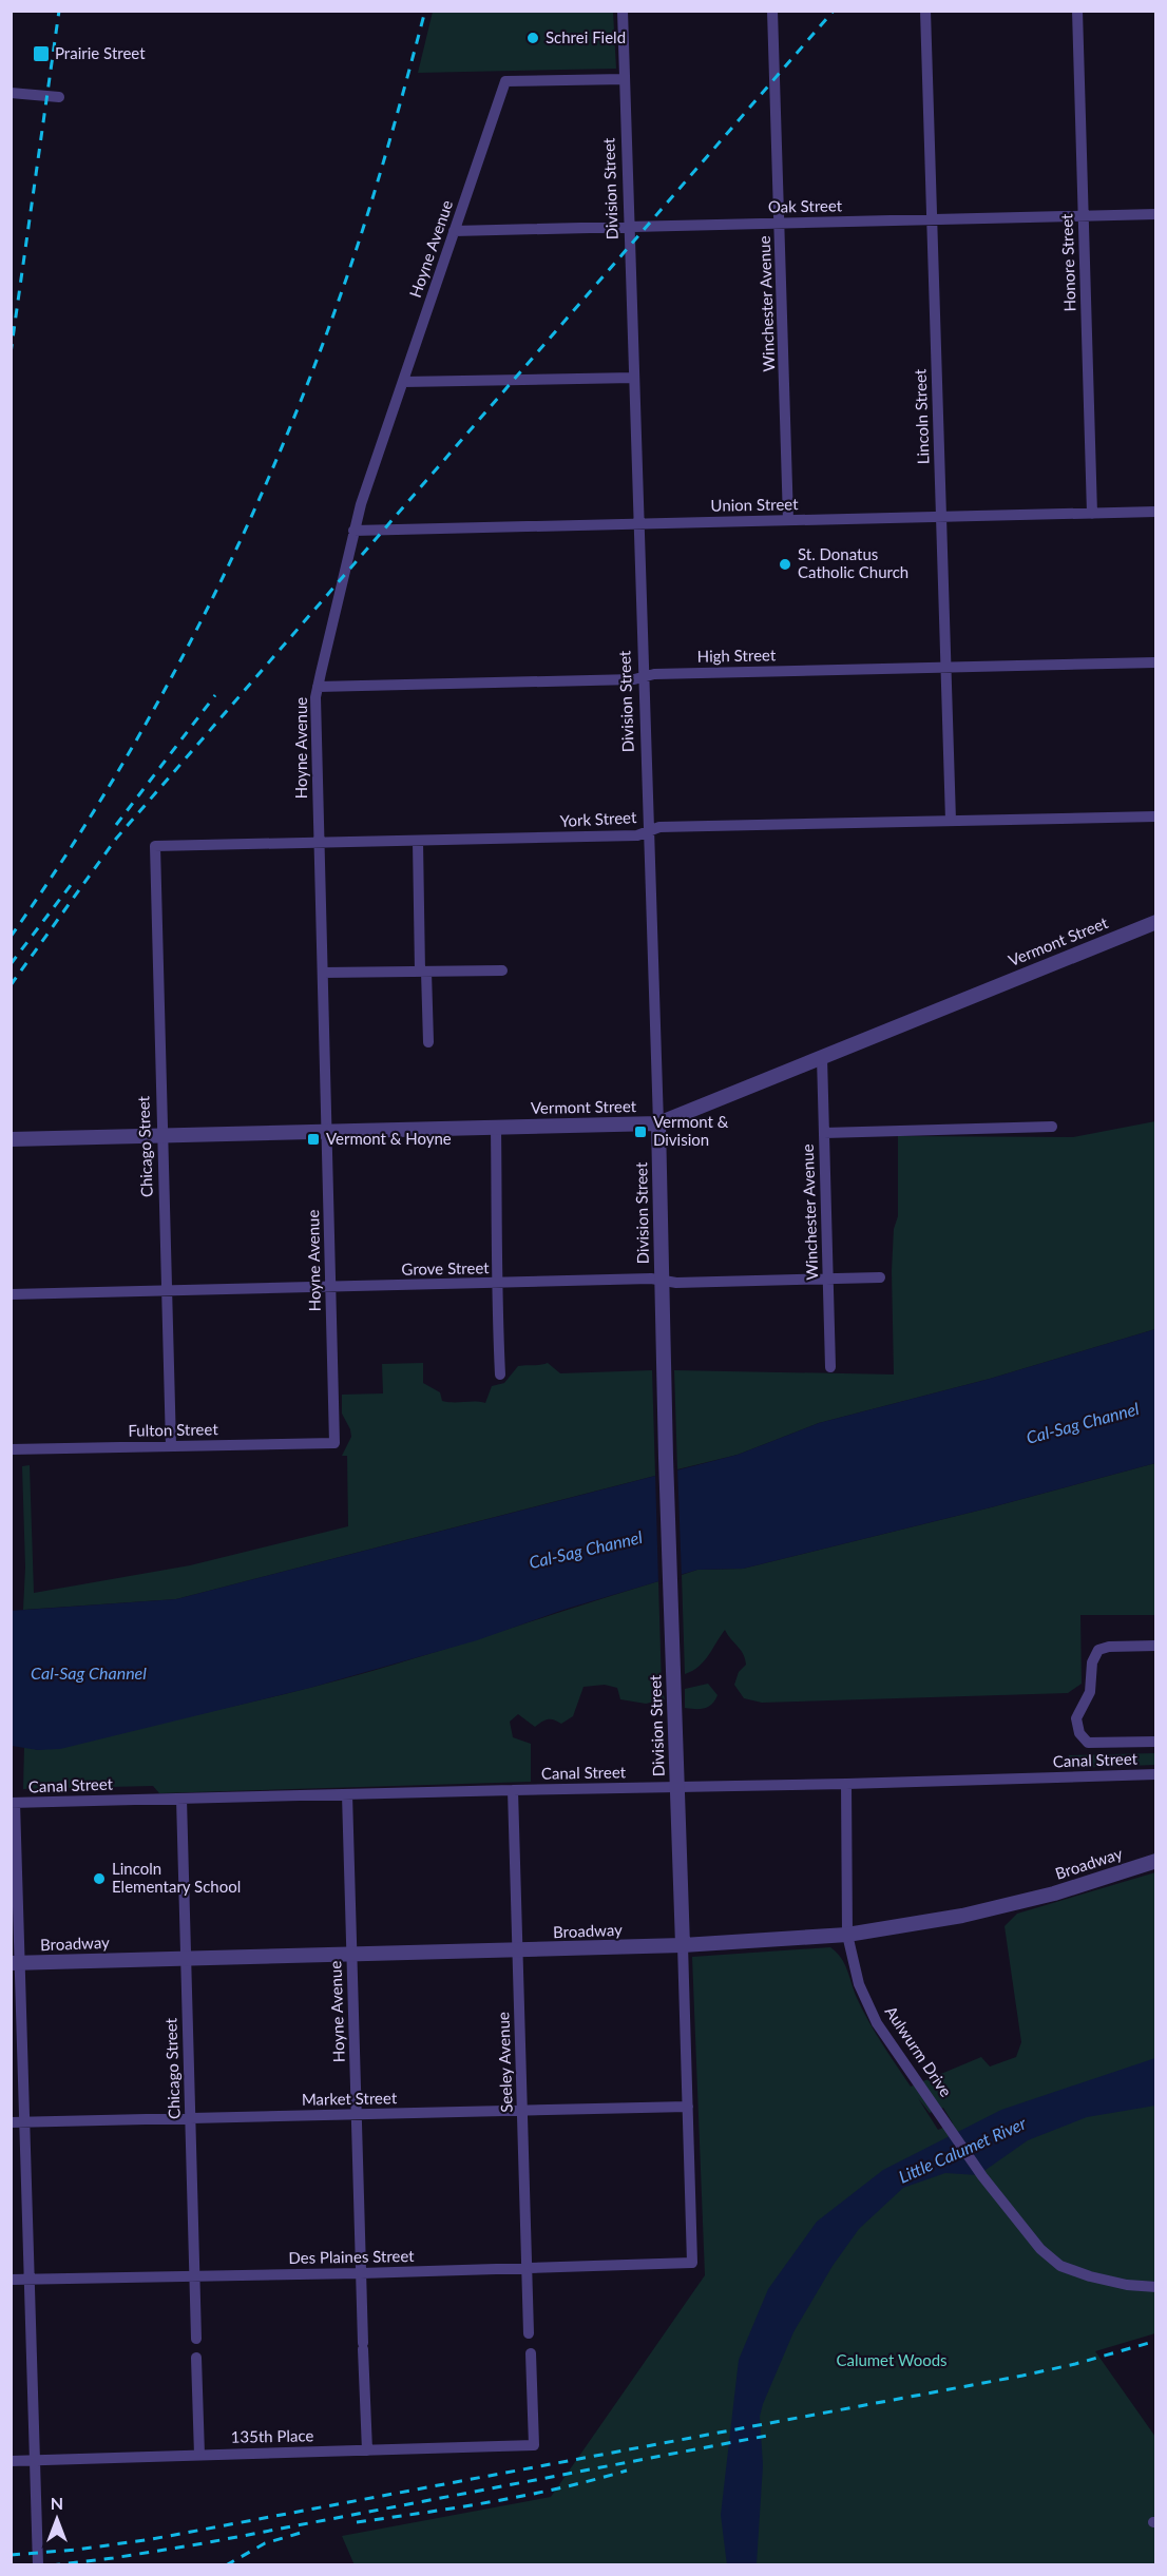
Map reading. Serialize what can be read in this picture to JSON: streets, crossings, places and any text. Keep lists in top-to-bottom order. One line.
{"streets":{"street":["Division Street","Oak Street","Hoyne Avenue","Honore Street","Winchester Avenue","Lincoln Street","Union Street","High Street","York Street","Vermont Street","Chicago Street","Grove Street","Fulton Street","Canal Street","Broadway","Aulwurm Drive","Seeley Avenue","Market Street","Des Plaines Street","135th Place"]},"crossings":[["Division Street","Oak Street"],["Division Street","Hoyne Avenue"],["Division Street","Union Street"],["Division Street","High Street"],["Division Street","York Street"],["Division Street","Vermont Street"],["Division Street","Grove Street"],["Division Street","Canal Street"],["Division Street","Broadway"],["Division Street","Market Street"],["Division Street","Des Plaines Street"],["Oak Street","Hoyne Avenue"],["Oak Street","Honore Street"],["Oak Street","Winchester Avenue"],["Oak Street","Lincoln Street"],["Hoyne Avenue","Union Street"],["Hoyne Avenue","High Street"],["Hoyne Avenue","York Street"],["Hoyne Avenue","Vermont Street"],["Hoyne Avenue","Grove Street"],["Hoyne Avenue","Fulton Street"],["Hoyne Avenue","Canal Street"],["Hoyne Avenue","Broadway"],["Hoyne Avenue","Market Street"],["Hoyne Avenue","Des Plaines Street"],["Hoyne Avenue","135th Place"],["Honore Street","Union Street"],["Winchester Avenue","Union Street"],["Winchester Avenue","Vermont Street"],["Winchester Avenue","Grove Street"],["Lincoln Street","Union Street"],["Lincoln Street","High Street"],["Lincoln Street","York Street"],["York Street","Chicago Street"],["Vermont Street","Chicago Street"],["Chicago Street","Grove Street"],["Chicago Street","Fulton Street"],["Chicago Street","Canal Street"],["Chicago Street","Broadway"],["Chicago Street","Market Street"],["Chicago Street","Des Plaines Street"],["Canal Street","Aulwurm Drive"],["Canal Street","Seeley Avenue"],["Broadway","Aulwurm Drive"],["Broadway","Seeley Avenue"],["Seeley Avenue","Market Street"],["Seeley Avenue","Des Plaines Street"]],"water":["Cal-Sag Channel","Little Calumet River"],"parks":["Calumet Woods"],"places":{"other":["Schrei Field","St. Donatus Catholic Church","Lincoln Elementary School"],"transit":["Prairie Street","Vermont & Division","Vermont & Hoyne"]},"north":"top"}
